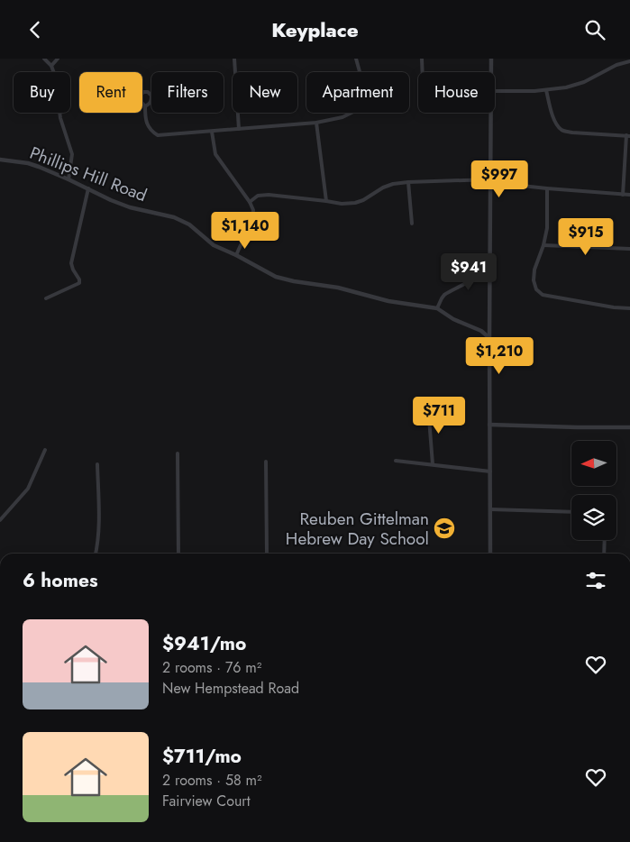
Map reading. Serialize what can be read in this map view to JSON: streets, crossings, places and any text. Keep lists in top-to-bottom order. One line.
{"streets":{"street":["Phillips Hill Road"]},"places":{"school or university":["Reuben Gittelman Hebrew Day School"]},"north":"left","page":{"header":"Keyplace","chip":["Buy","Rent","Filters","New","Apartment","House"],"price":["$997","$1,140","$915","$941","$1,210","$711"],"heading":"6 homes","list":[{"name":"$941/mo","note":"2 rooms · 76 m² · New Hempstead Road"},{"name":"$711/mo","note":"2 rooms · 58 m² · Fairview Court"}]}}
